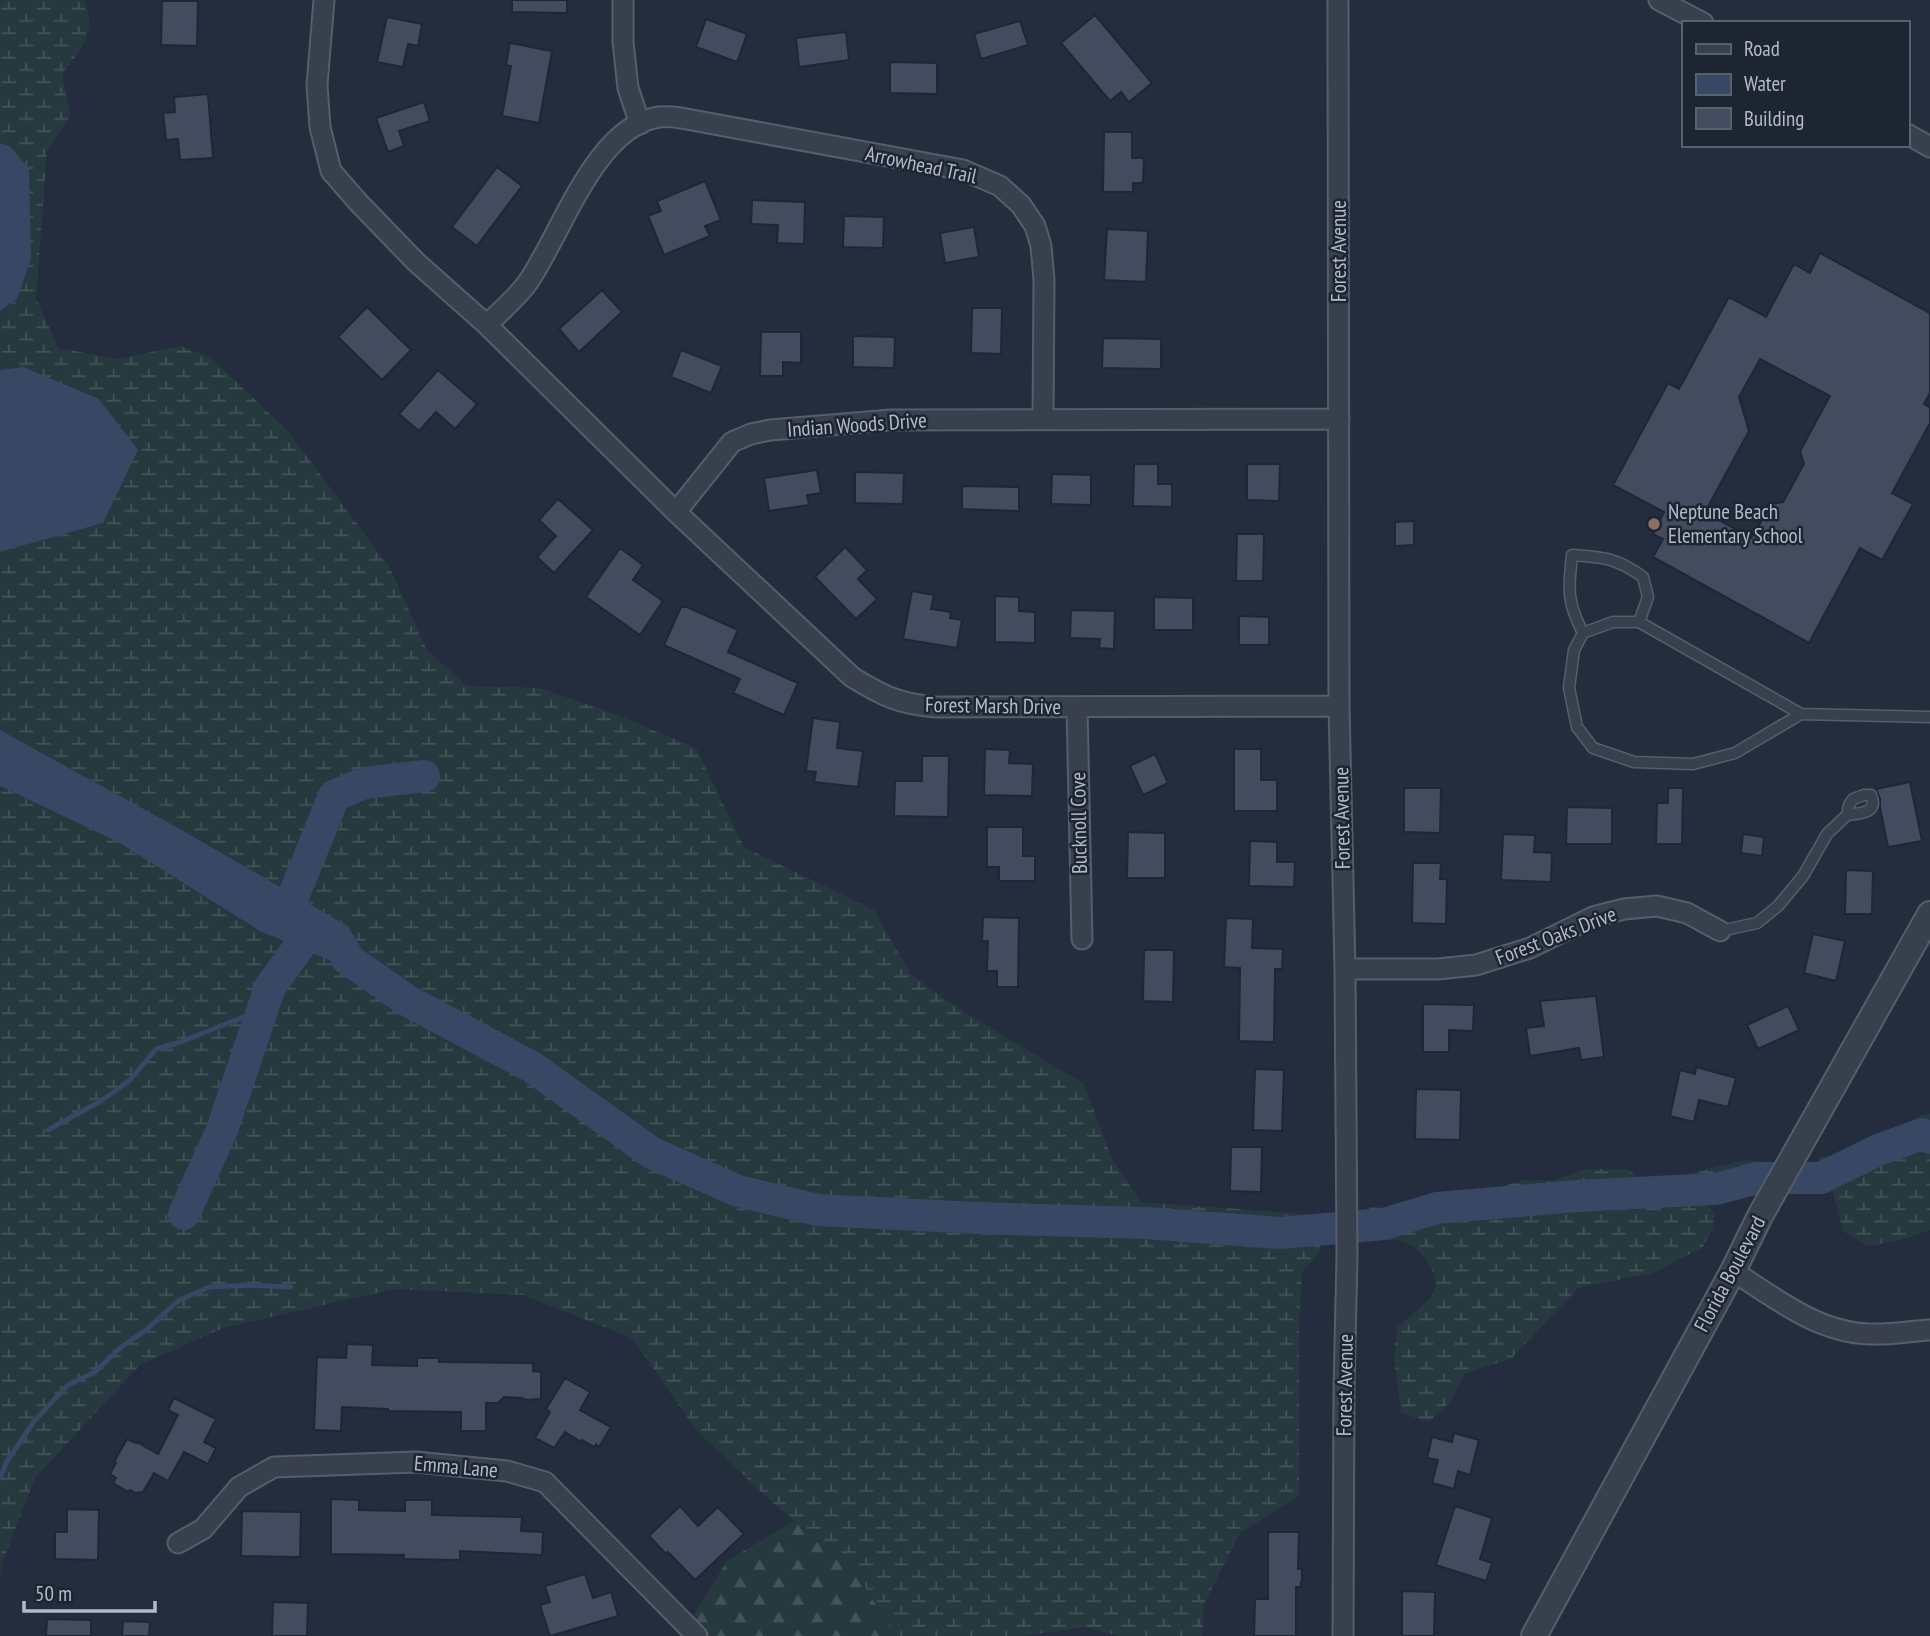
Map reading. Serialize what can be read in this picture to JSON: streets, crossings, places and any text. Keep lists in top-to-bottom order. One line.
{"streets":{"street":["Arrowhead Trail","Forest Avenue","Indian Woods Drive","Forest Marsh Drive","Bucknoll Cove","Forest Oaks Drive","Florida Boulevard","Emma Lane"]},"crossings":[["Arrowhead Trail","Indian Woods Drive"],["Forest Avenue","Indian Woods Drive"],["Forest Avenue","Forest Marsh Drive"],["Forest Avenue","Forest Oaks Drive"],["Indian Woods Drive","Forest Marsh Drive"],["Forest Marsh Drive","Bucknoll Cove"]],"places":["Neptune Beach Elementary School"],"legend":["Road","Water","Building"],"scale_bar":"50 m"}
